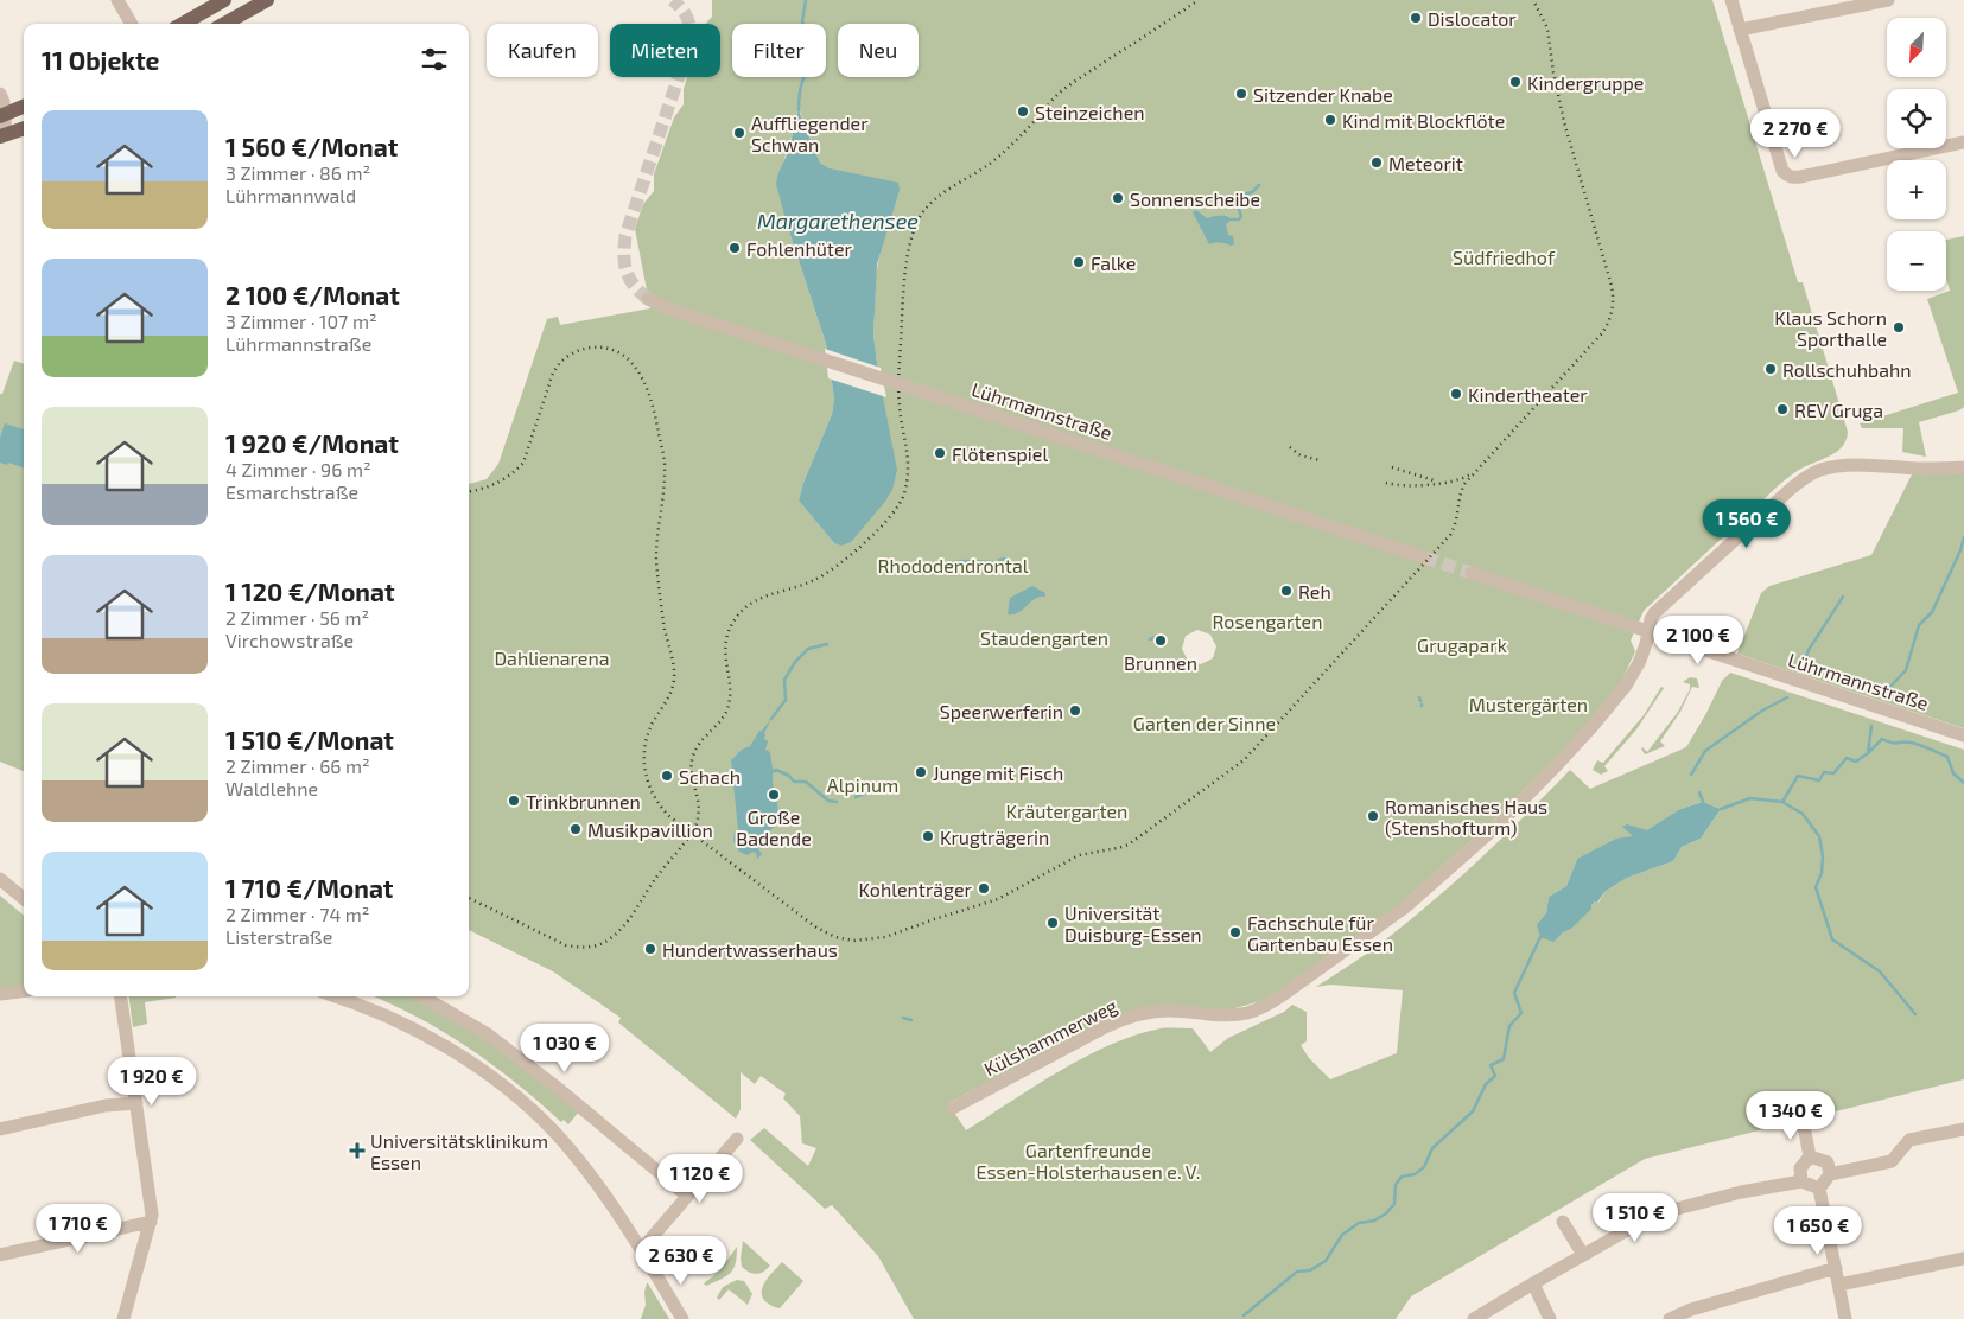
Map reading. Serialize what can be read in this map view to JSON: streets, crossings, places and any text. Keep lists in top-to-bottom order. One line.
{"streets":{"street":["Lührmannstraße","Külshammerweg"]},"crossings":[["Lührmannstraße","Külshammerweg"]],"water":["Margarethensee"],"parks":["Südfriedhof","Rhododendrontal","Rosengarten","Staudengarten","Grugapark","Dahlienarena","Mustergärten","Garten der Sinne","Alpinum","Kräutergarten","Gartenfreunde Essen-Holsterhausen e. V."],"places":{"other":["Dislocator","Kindergruppe","Sitzender Knabe","Steinzeichen","Kind mit Blockflöte","Auffliegender Schwan","Meteorit","Sonnenscheibe","Fohlenhüter","Falke","Klaus Schorn Sporthalle","Rollschuhbahn","Kindertheater","REV Gruga","Flötenspiel","Reh","Brunnen","Speerwerferin","Junge mit Fisch","Schach","Große Badende","Trinkbrunnen","Romanisches Haus (Stenshofturm)","Musikpavillion","Krugträgerin","Kohlenträger","Universität Duisburg-Essen","Fachschule für Gartenbau Essen","Hundertwasserhaus"],"health":["Universitätsklinikum Essen"]},"north":"bottom left","page":{"map_buttons":["+","−"],"chip":["Kaufen","Mieten","Filter","Neu"],"heading":"11 Objekte","list":[{"name":"1 560 €/Monat","note":"3 Zimmer · 86 m² · Lührmannwald"},{"name":"2 100 €/Monat","note":"3 Zimmer · 107 m² · Lührmannstraße"},{"name":"1 920 €/Monat","note":"4 Zimmer · 96 m² · Esmarchstraße"},{"name":"1 120 €/Monat","note":"2 Zimmer · 56 m² · Virchowstraße"},{"name":"1 510 €/Monat","note":"2 Zimmer · 66 m² · Waldlehne"},{"name":"1 710 €/Monat","note":"2 Zimmer · 74 m² · Listerstraße"}],"price":["2 270 €","1 560 €","2 100 €","1 030 €","1 920 €","1 340 €","1 120 €","1 510 €","1 710 €","1 650 €","2 630 €"]}}
